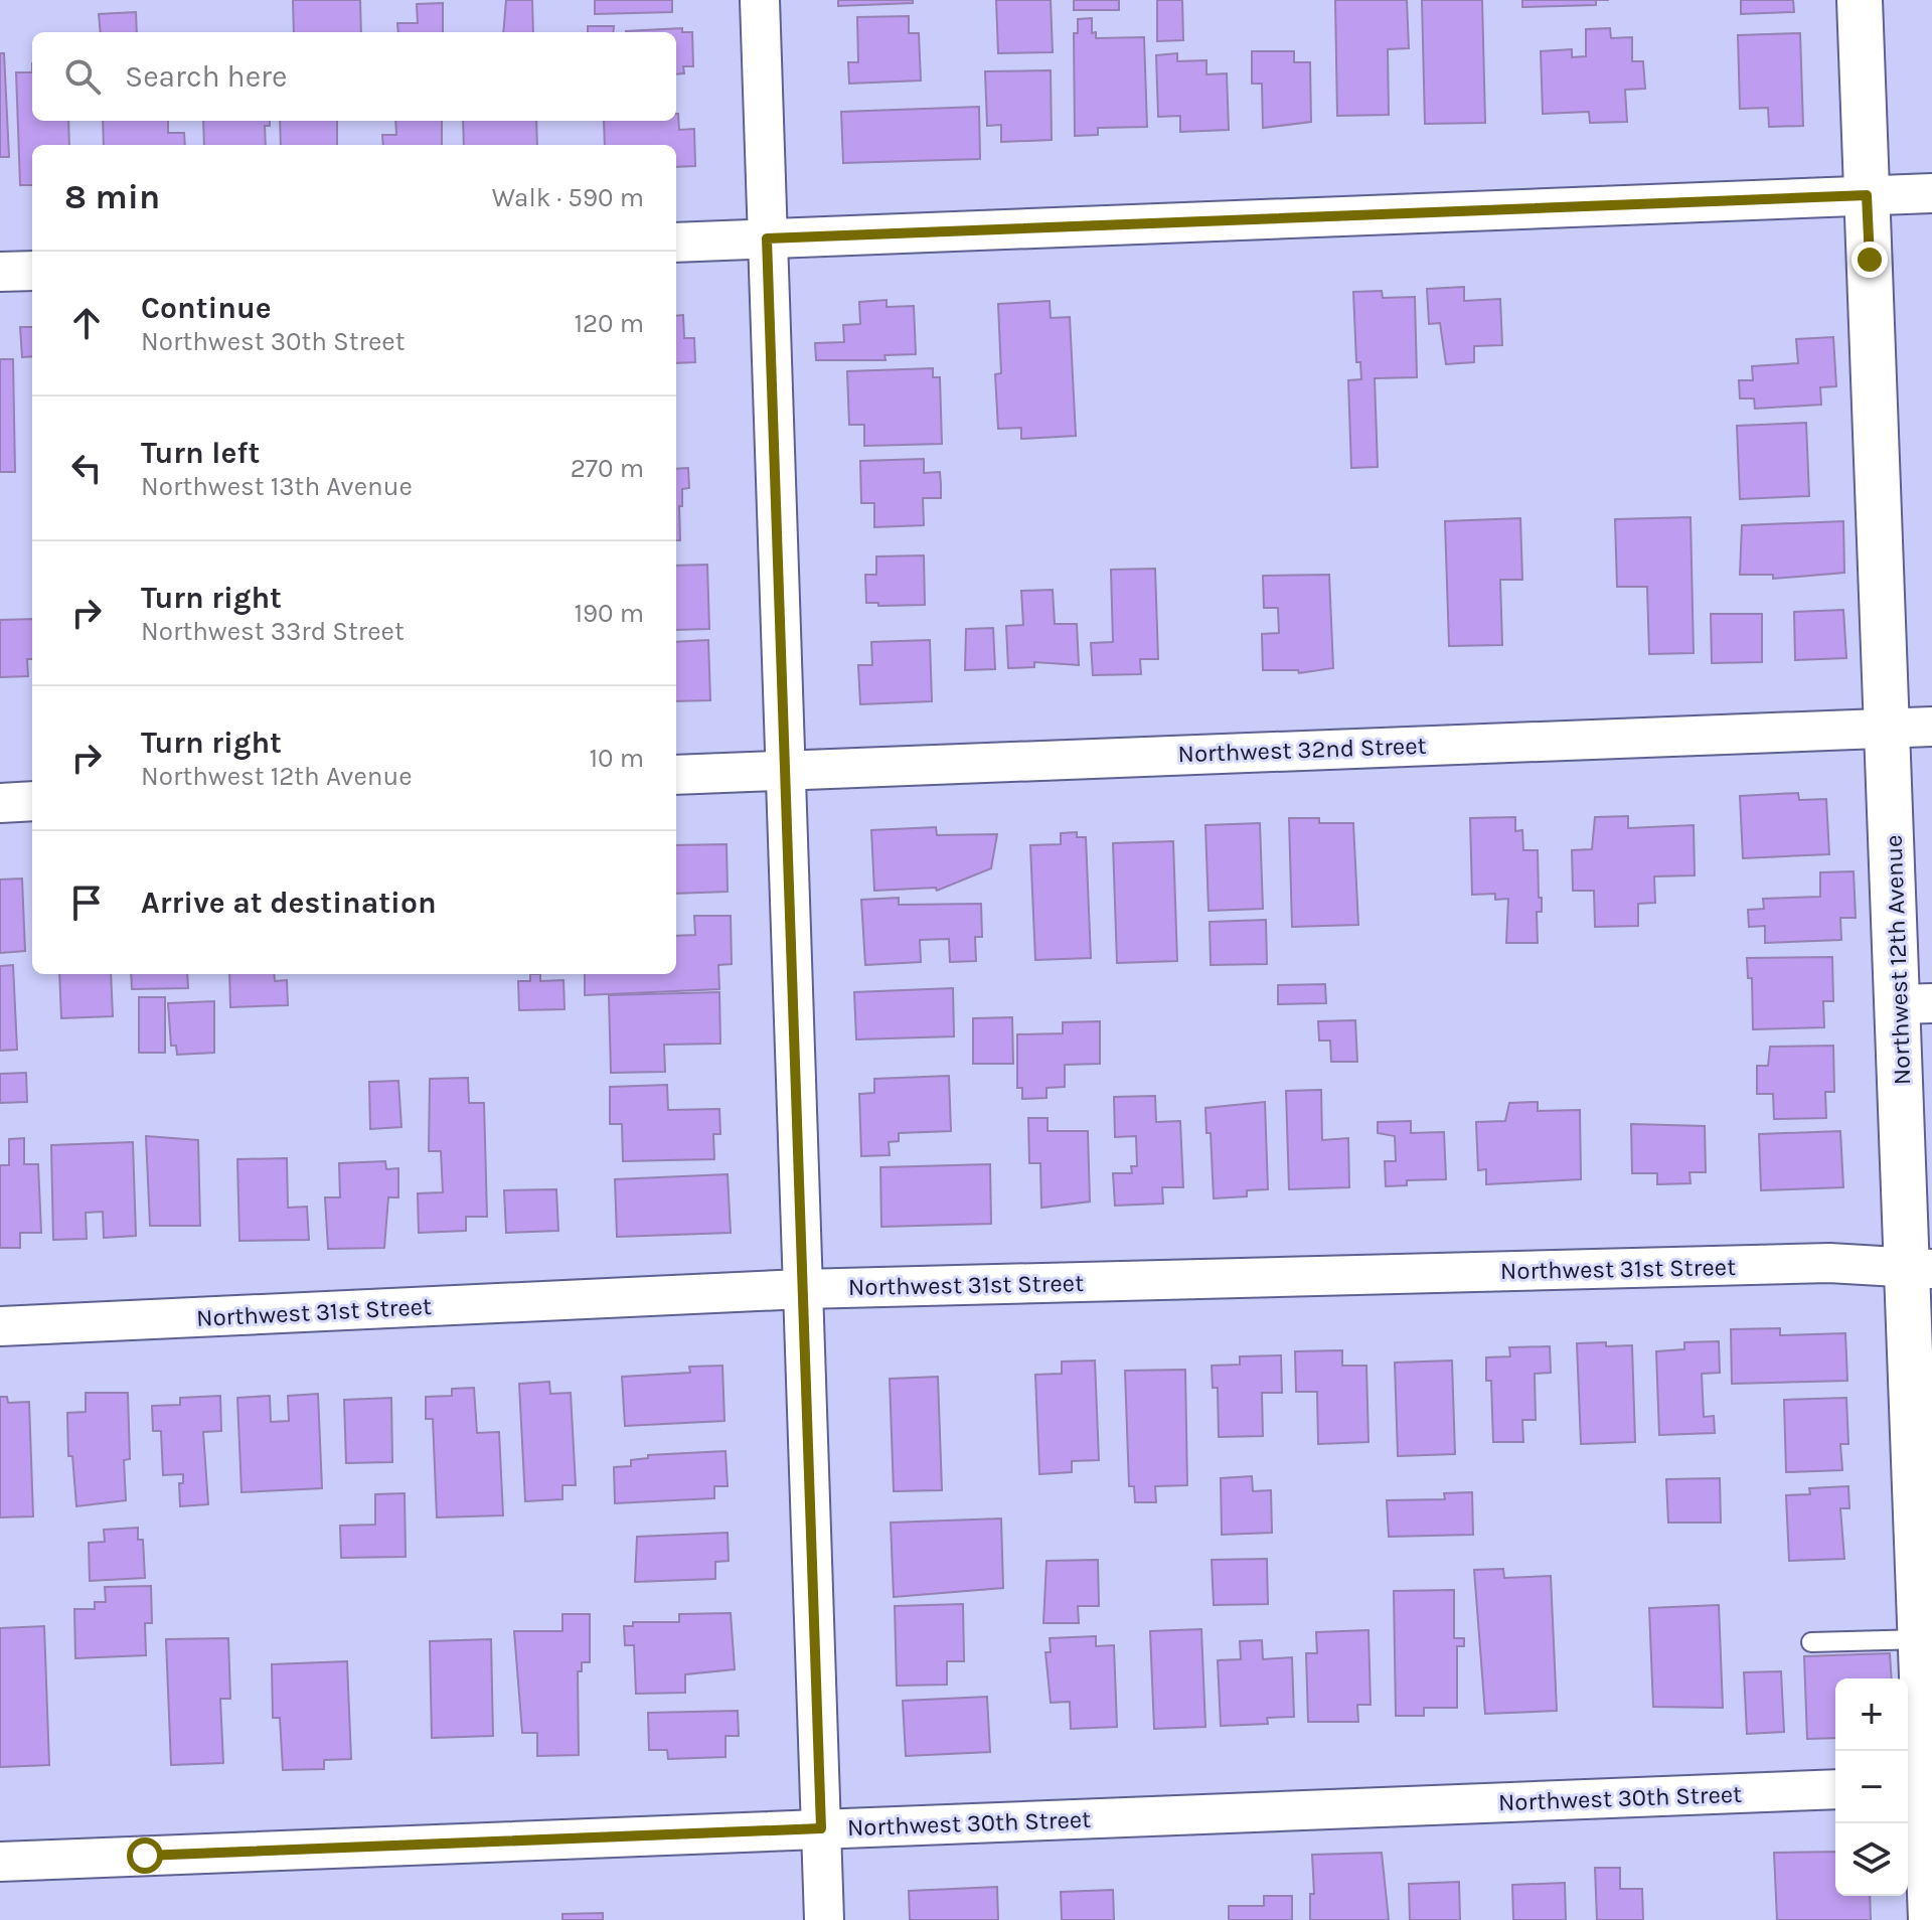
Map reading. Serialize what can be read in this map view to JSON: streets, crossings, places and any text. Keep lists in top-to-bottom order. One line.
{"streets":{"main road":["Northwest 12th Avenue"],"street":["Northwest 32nd Street","Northwest 31st Street","Northwest 30th Street"]},"crossings":[["Northwest 32nd Street","Northwest 12th Avenue"],["Northwest 12th Avenue","Northwest 31st Street"]],"page":{"search":"Search here","heading":["8 min","Walk · 590 m"],"list":[["Continue","Northwest 30th Street","120 m"],["Turn left","Northwest 13th Avenue","270 m"],["Turn right","Northwest 33rd Street","190 m"],["Turn right","Northwest 12th Avenue","10 m"],"Arrive at destination"],"map_buttons":["+","−"]}}
